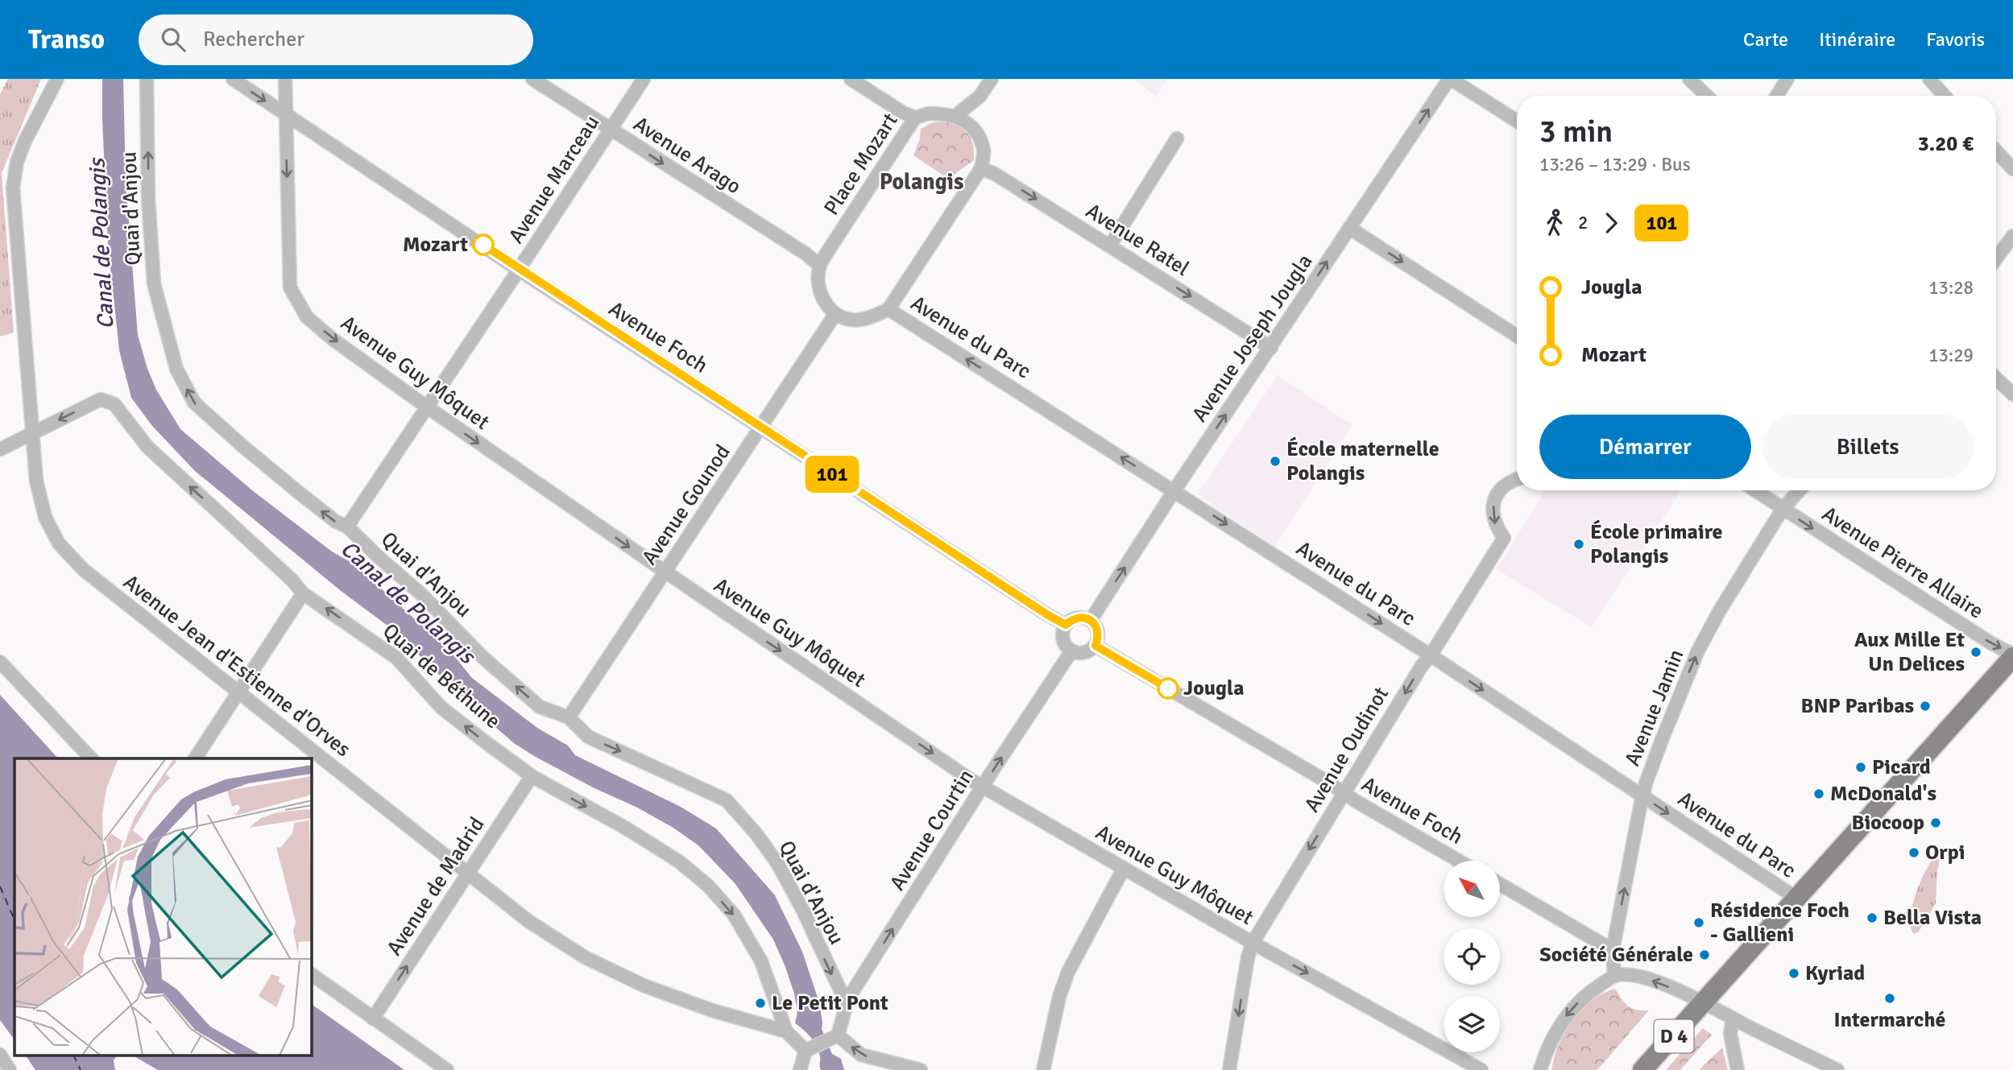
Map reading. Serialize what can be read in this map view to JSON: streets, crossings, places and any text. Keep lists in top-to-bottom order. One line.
{"streets":{"main road":["D 4"],"street":["Avenue Arago","Place Mozart","Avenue Marceau","Quai d'Anjou","Avenue Ratel","Avenue Foch","Avenue du Parc","Avenue Joseph Jougla","Avenue Guy Môquet","Avenue Gounod","Avenue Pierre Allaire","Avenue Jean d'Estienne d'Orves","Quai de Béthune","Avenue Jamin","Avenue Oudinot","Avenue Courtin","Avenue de Madrid"]},"crossings":[["Avenue Arago","Place Mozart"],["Avenue Arago","Avenue Marceau"],["Avenue Marceau","Quai d'Anjou"],["Avenue Marceau","Avenue Foch"],["Avenue Marceau","Avenue Guy Môquet"],["Quai d'Anjou","Avenue Gounod"],["Quai d'Anjou","Avenue Courtin"],["Avenue Ratel","Avenue Joseph Jougla"],["Avenue Foch","Avenue Joseph Jougla"],["Avenue Foch","Avenue Guy Môquet"],["Avenue Foch","Avenue Gounod"],["Avenue Foch","Avenue Oudinot"],["Avenue Foch","Avenue Courtin"],["Avenue du Parc","Avenue Joseph Jougla"],["Avenue du Parc","Avenue Jamin"],["Avenue du Parc","Avenue Oudinot"],["Avenue du Parc","D 4"],["Avenue Joseph Jougla","Avenue Courtin"],["Avenue Guy Môquet","Avenue Gounod"],["Avenue Guy Môquet","Avenue Oudinot"],["Avenue Guy Môquet","Avenue Courtin"],["Avenue Pierre Allaire","Avenue Jamin"],["Avenue Pierre Allaire","D 4"],["Avenue Jean d'Estienne d'Orves","Quai de Béthune"],["Avenue Jean d'Estienne d'Orves","Avenue de Madrid"],["Quai de Béthune","Avenue de Madrid"]],"one_way":["Avenue Arago","Avenue Ratel","Avenue Joseph Jougla","Avenue Guy Môquet","Avenue Pierre Allaire","Avenue Jamin","Avenue Oudinot","Avenue Courtin","Avenue de Madrid"],"districts":["Polangis"],"water":["Canal de Polangis"],"places":["Mozart","École maternelle Polangis","École primaire Polangis","Aux Mille Et Un Delices","Jougla","BNP Paribas","Picard","McDonald's","Biocoop","Orpi","Bella Vista","Résidence Foch - Gallieni","Société Générale","Kyriad","Intermarché","Le Petit Pont"],"lines":["bus line 101"],"north":"top left","page":{"header":"Transo","search":"Rechercher","nav":["Carte","Itinéraire","Favoris"],"on_map":"101","heading":["3 min","13:26 – 13:29 · Bus","3.20 €"],"legs":["2","101"],"list":[{"name":"Jougla","value":"13:28"},{"name":"Mozart","value":"13:29"}],"buttons":["Démarrer","Billets"]}}
